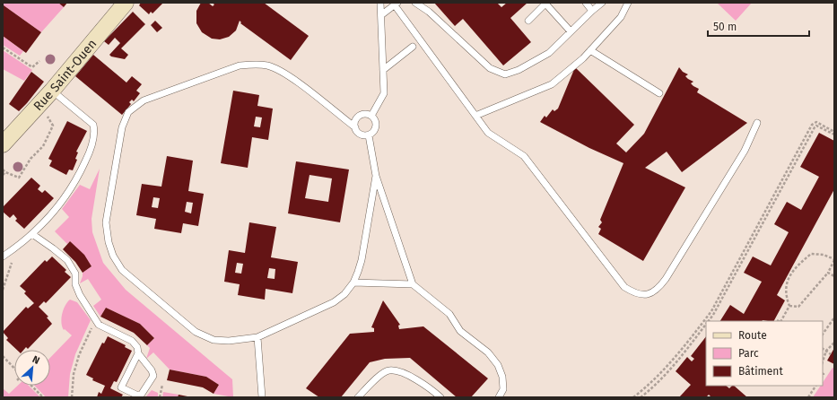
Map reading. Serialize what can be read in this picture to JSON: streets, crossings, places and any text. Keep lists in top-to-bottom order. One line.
{"streets":{"street":["Rue Saint-Ouen"]},"legend":["Route","Parc","Bâtiment"],"scale_bar":"50 m","north":"top right"}
